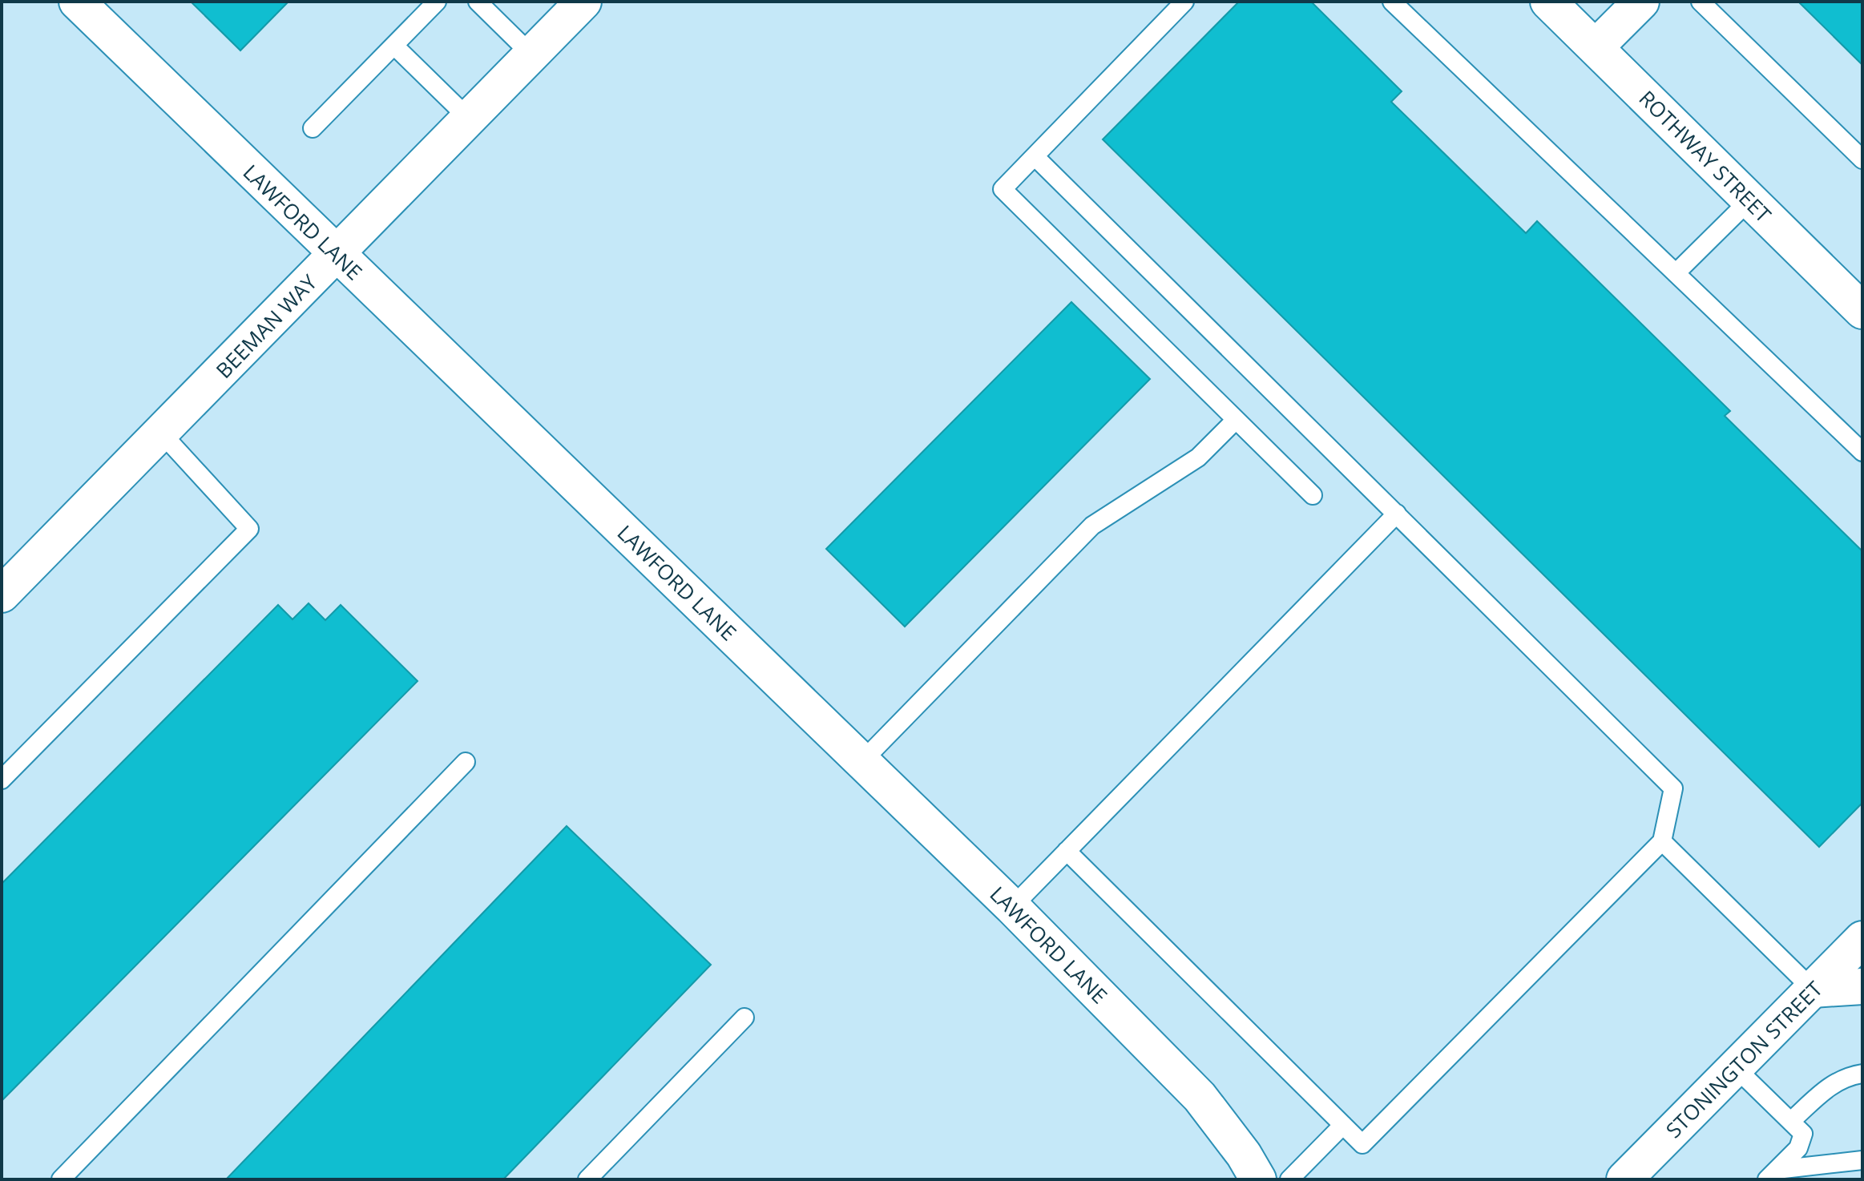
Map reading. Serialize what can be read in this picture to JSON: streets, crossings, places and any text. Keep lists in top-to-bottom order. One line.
{"streets":{"street":["ROTHWAY STREET","LAWFORD LANE","BEEMAN WAY","STONINGTON STREET"]},"crossings":[["LAWFORD LANE","BEEMAN WAY"]]}
